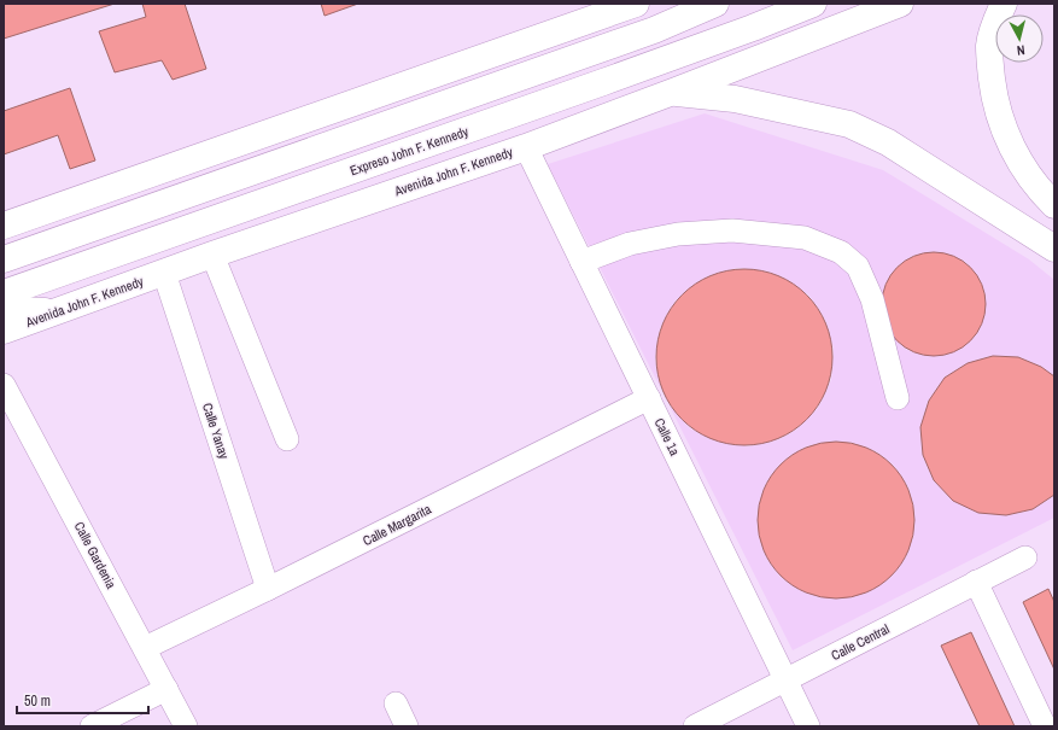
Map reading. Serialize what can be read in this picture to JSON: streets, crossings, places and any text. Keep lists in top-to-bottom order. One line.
{"streets":{"main road":["Expreso John F. Kennedy","Avenida John F. Kennedy"],"street":["Calle Yanay","Calle 1a","Calle Margarita","Calle Gardenia","Calle Central"]},"crossings":[["Avenida John F. Kennedy","Calle Yanay"],["Avenida John F. Kennedy","Calle 1a"],["Calle Yanay","Calle Margarita"],["Calle 1a","Calle Margarita"],["Calle 1a","Calle Central"],["Calle Margarita","Calle Gardenia"]],"scale_bar":"50 m","north":"bottom"}
